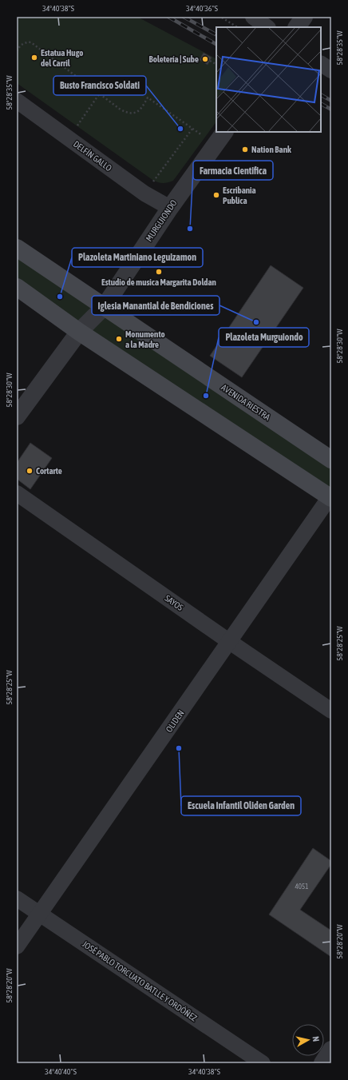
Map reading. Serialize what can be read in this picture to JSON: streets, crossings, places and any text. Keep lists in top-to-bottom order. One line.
{"streets":{"main road":["AVENIDA RIESTRA"],"street":["DELFÍN GALLO","MURGUIONDO","SAYOS","OLIDEN","JOSÉ PABLO TORCUATO BATLLE Y ORDÓÑEZ"]},"crossings":[["DELFÍN GALLO","MURGUIONDO"],["MURGUIONDO","AVENIDA RIESTRA"],["SAYOS","OLIDEN"],["OLIDEN","JOSÉ PABLO TORCUATO BATLLE Y ORDÓÑEZ"]],"places":["Estatua Hugo del Carril","Boletería | Sube","Busto Francisco Soldati","Nation Bank","Escribania Publica","Farmacia Cientifica","Estudio de musica Margarita Doldan","Plazoleta Martiniano Leguizamon","Iglesia Manantial de Bendiciones","Monumento a la Madre","Plazoleta Murguiondo","Cortarte","Escuela Infantil Oliden Garden"],"house_numbers":["4051"],"north":"right","coordinates":["34°40'38\"S","34°40'36\"S","58°28'35\"W","58°28'30\"W","58°28'25\"W","58°28'20\"W","34°40'40\"S"]}
